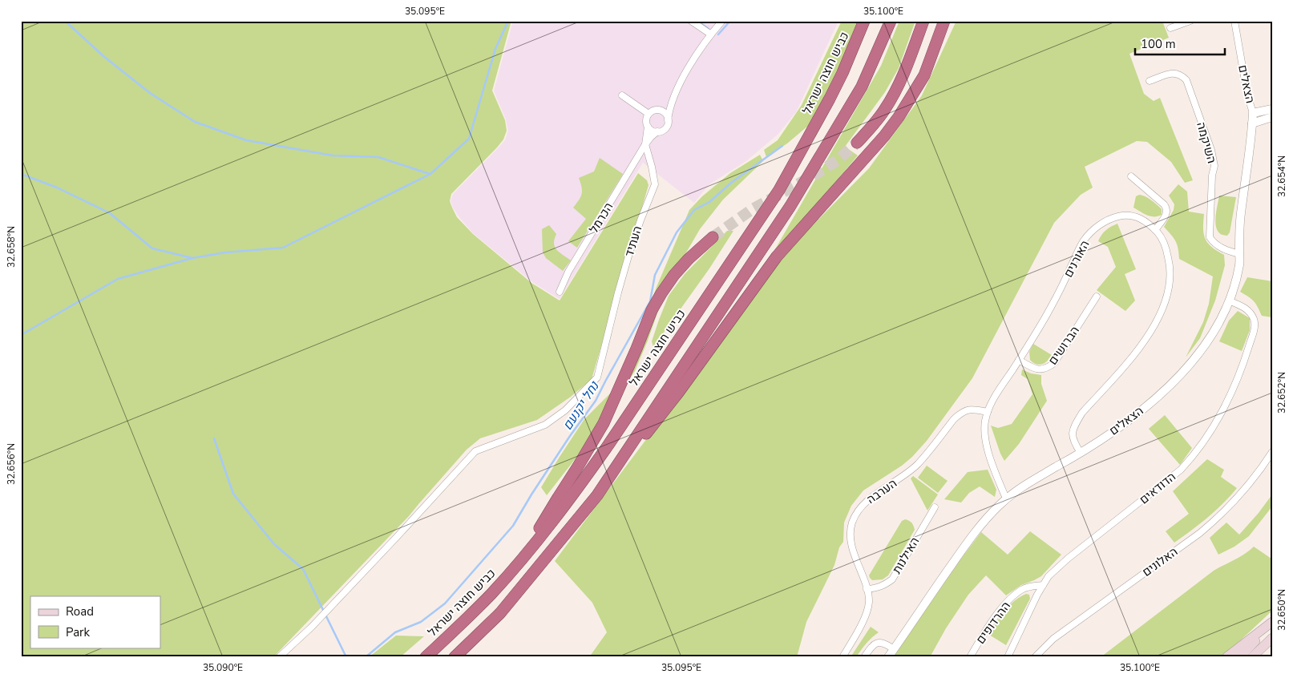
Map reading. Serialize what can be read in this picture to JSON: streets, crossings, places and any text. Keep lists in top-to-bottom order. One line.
{"streets":{"highway":["כביש חוצה ישראל"],"street":["הצאלים","השיקמה","הכרמל","העתיד","האורנים","הברושים","הדודאים","הערבה","האילנות","האלונים","ההרדופים"]},"crossings":[["הצאלים","השיקמה"],["הצאלים","האורנים"],["הצאלים","הדודאים"],["הכרמל","העתיד"],["האורנים","הברושים"],["האורנים","הערבה"],["הדודאים","ההרדופים"],["הערבה","האילנות"]],"water":["נחל יקנעם"],"legend":["Road","Park"],"scale_bar":"100 m","coordinates":["35.095°E","35.100°E","32.654°N","32.658°N","32.652°N","32.656°N","32.650°N","35.090°E"]}
